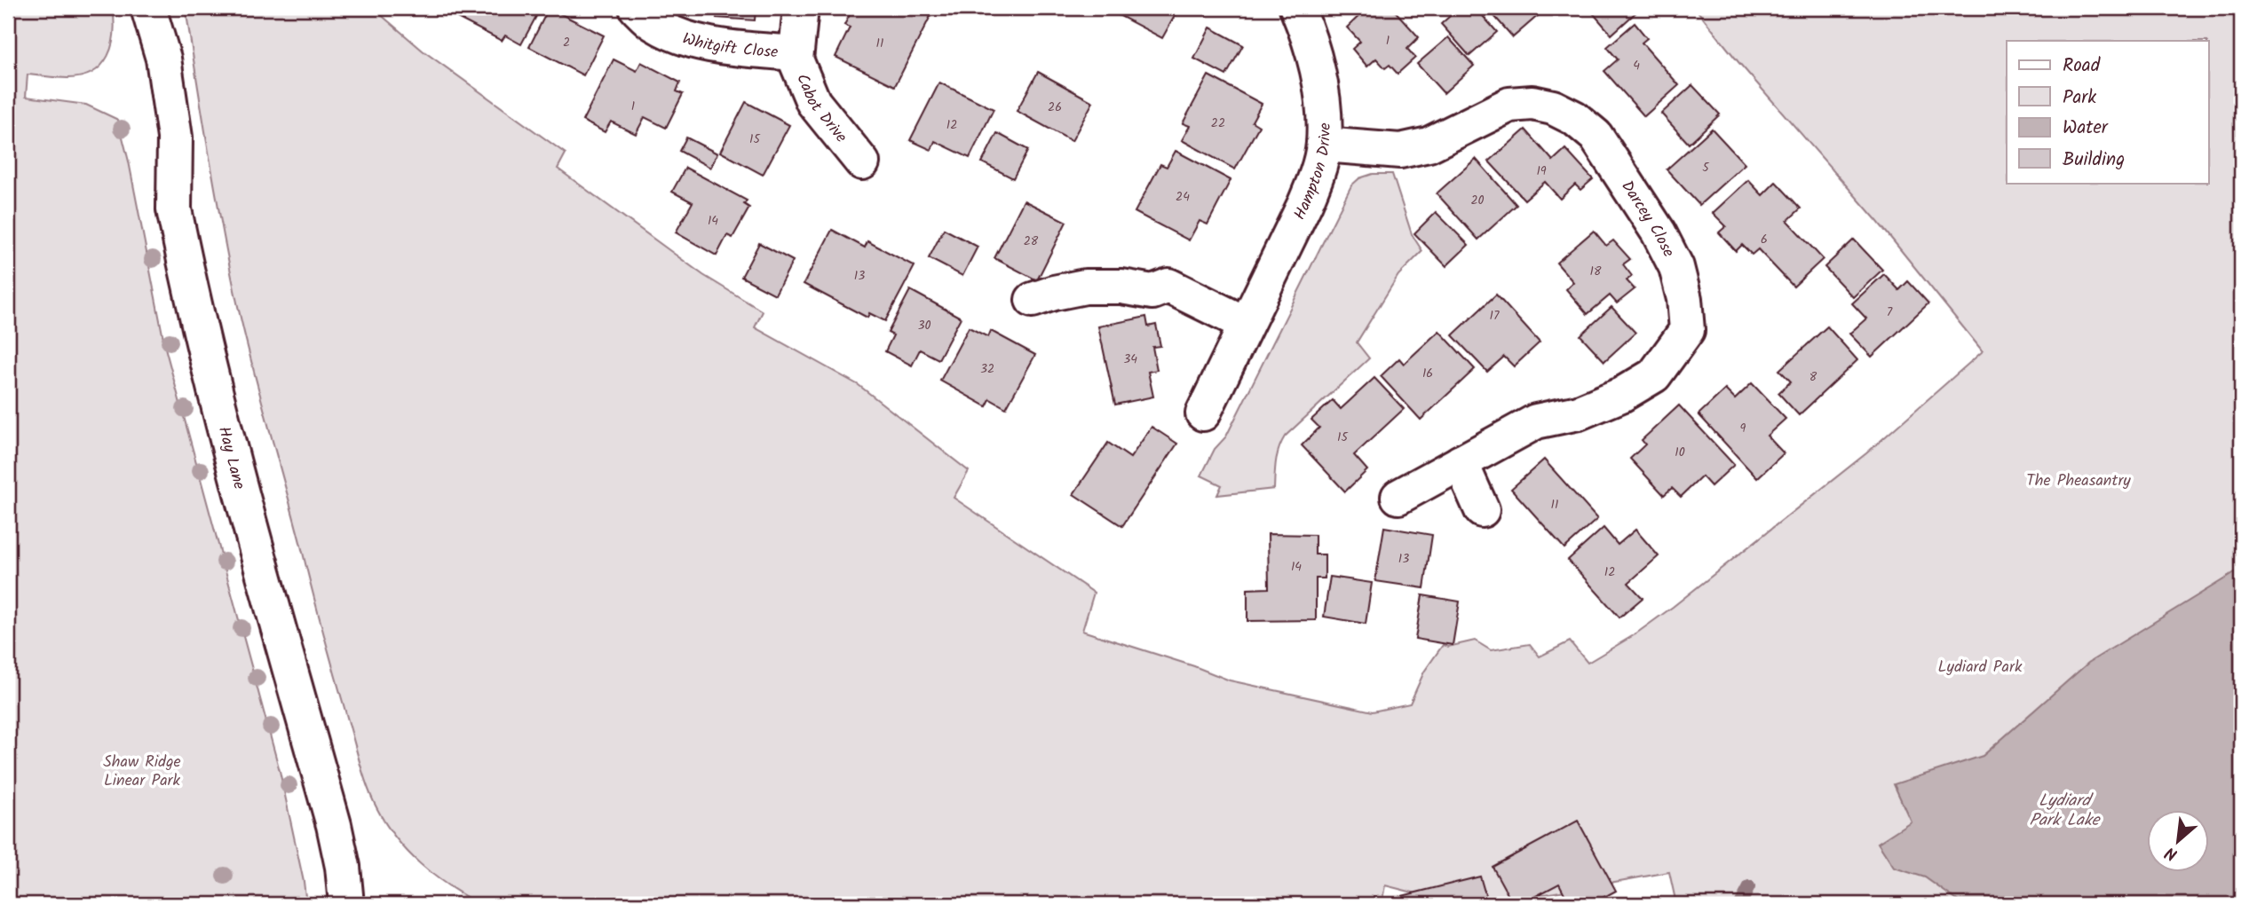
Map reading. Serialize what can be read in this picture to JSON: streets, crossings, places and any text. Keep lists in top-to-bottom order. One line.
{"streets":{"street":["Whitgift Close","Cabot Drive","Hampton Drive","Darcey Close","Hay Lane"]},"crossings":[["Whitgift Close","Cabot Drive"],["Hampton Drive","Darcey Close"]],"water":["Lydiard Park Lake"],"parks":["The Pheasantry","Lydiard Park","Shaw Ridge Linear Park"],"house_numbers":["1","2","11","4","1","26","22","12","15","5","19","24","20","14","6","28","18","13","7","17","30","34","32","16","8","9","15","10","11","13","14","12"],"legend":["Road","Park","Water","Building"],"north":"bottom left"}
